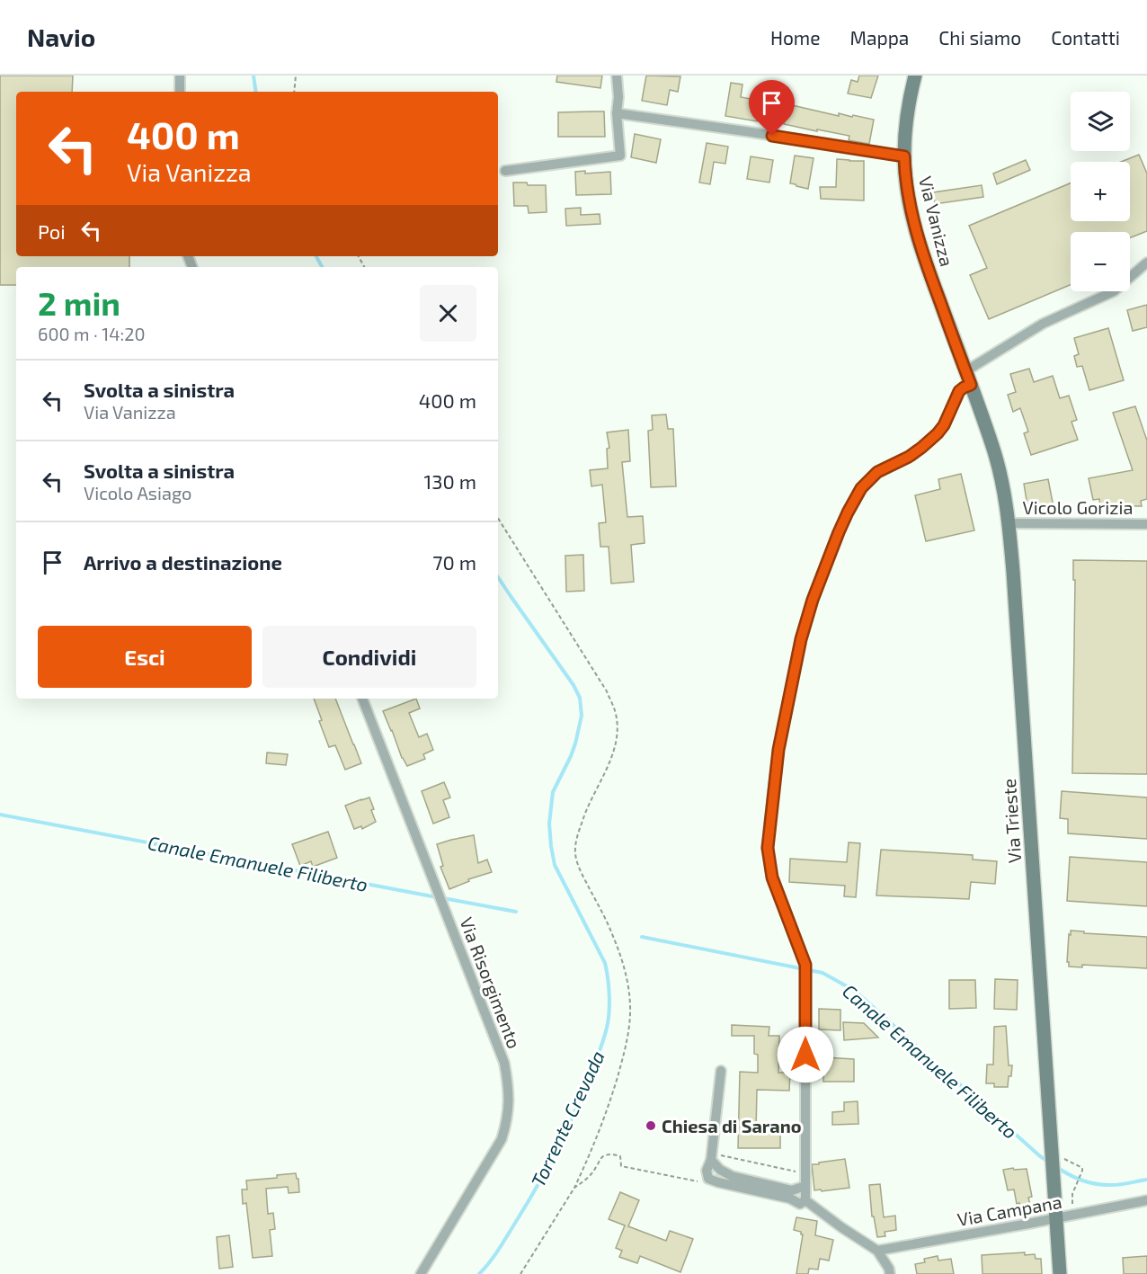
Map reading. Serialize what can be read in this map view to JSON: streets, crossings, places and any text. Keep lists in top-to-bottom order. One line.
{"streets":{"street":["Via Vanizza","Vicolo Gorizia","Via Trieste","Via Risorgimento","Via Campana"]},"crossings":[["Via Vanizza","Via Trieste"],["Vicolo Gorizia","Via Trieste"],["Via Trieste","Via Campana"]],"water":["Canale Emanuele Filiberto","Torrente Crevada"],"places":["Chiesa di Sarano"],"page":{"header":"Navio","nav":["Home","Mappa","Chi siamo","Contatti"],"map_buttons":["+","−"],"turn":["400 m","Via Vanizza"],"then":"Poi","heading":["2 min","600 m · 14:20"],"list":[{"name":"Svolta a sinistra","note":"Via Vanizza","value":"400 m"},{"name":"Svolta a sinistra","note":"Vicolo Asiago","value":"130 m"},{"name":"Arrivo a destinazione","value":"70 m"}],"buttons":["Esci","Condividi"]}}
